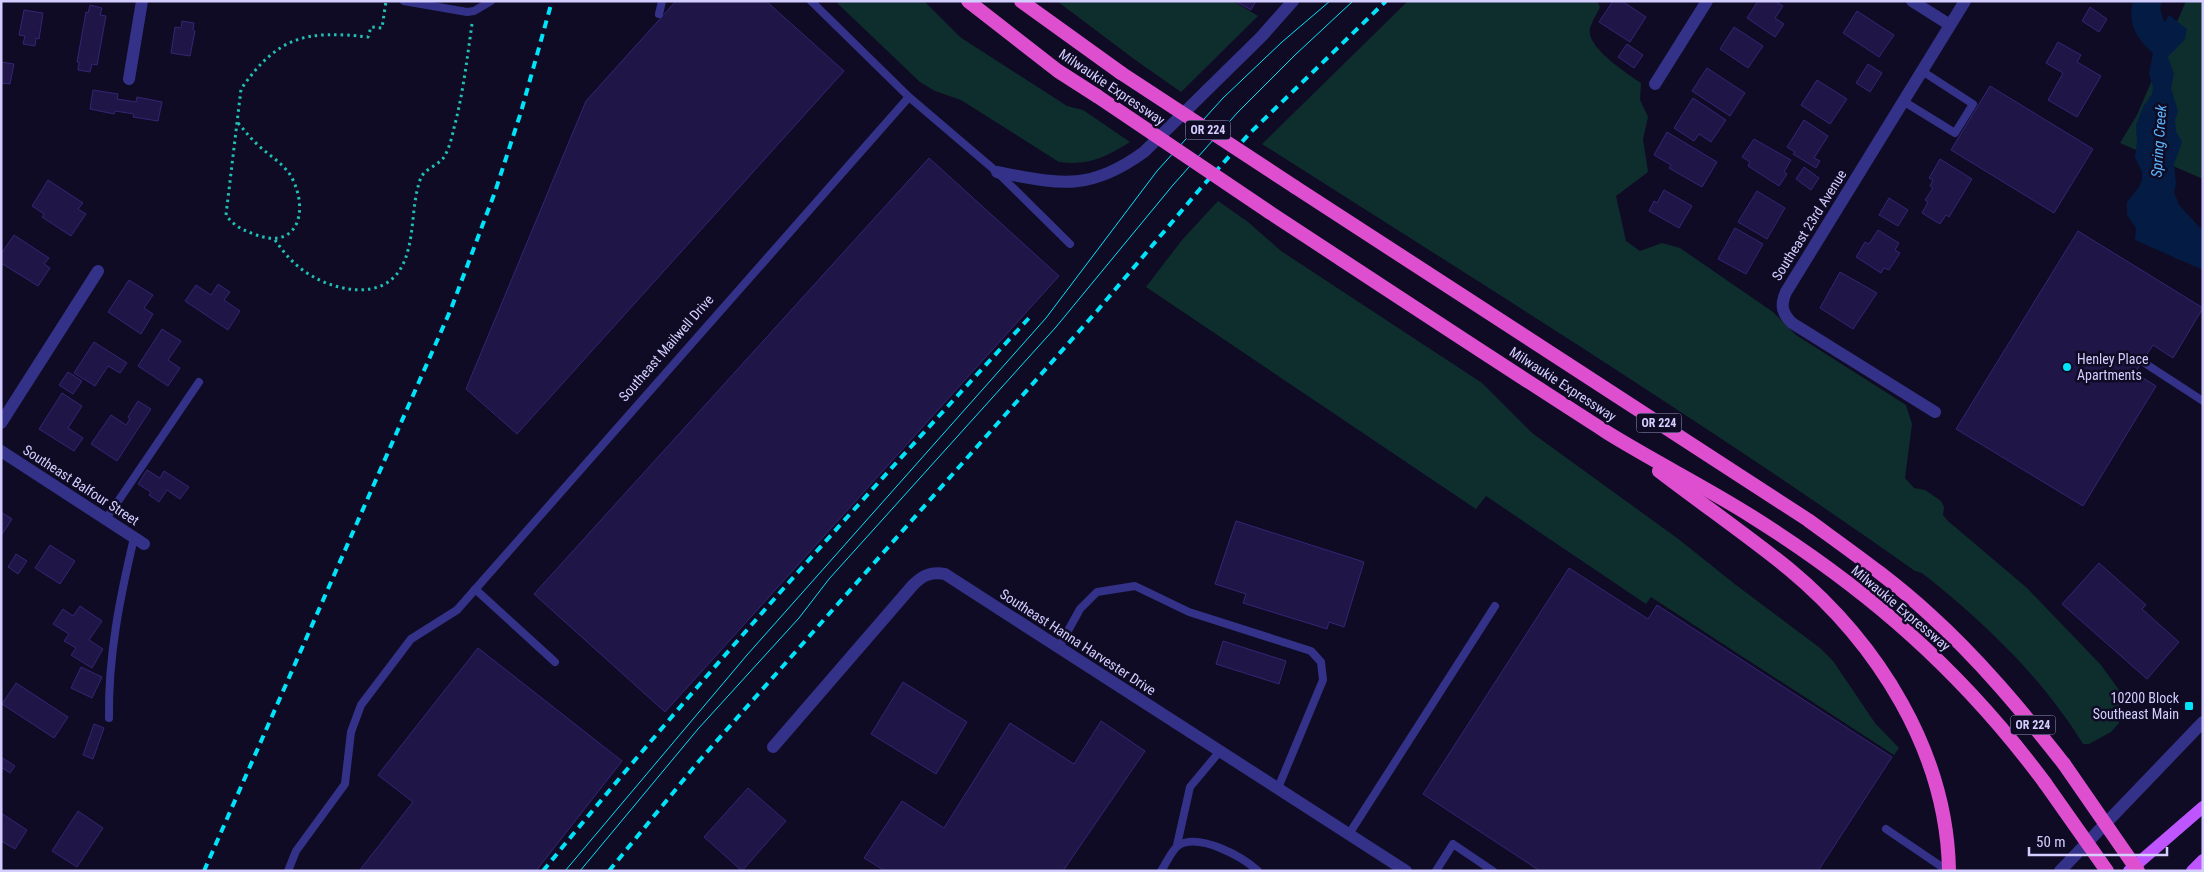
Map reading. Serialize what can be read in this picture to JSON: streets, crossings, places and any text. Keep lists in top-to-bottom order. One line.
{"streets":{"highway":["Milwaukie Expressway","OR 224"],"street":["Southeast 23rd Avenue","Southeast Balfour Street","Southeast Hanna Harvester Drive"],"lane":["Southeast Mailwell Drive"]},"water":["Spring Creek"],"places":{"other":["Henley Place Apartments"],"transit":["10200 Block Southeast Main"]},"scale_bar":"50 m"}
